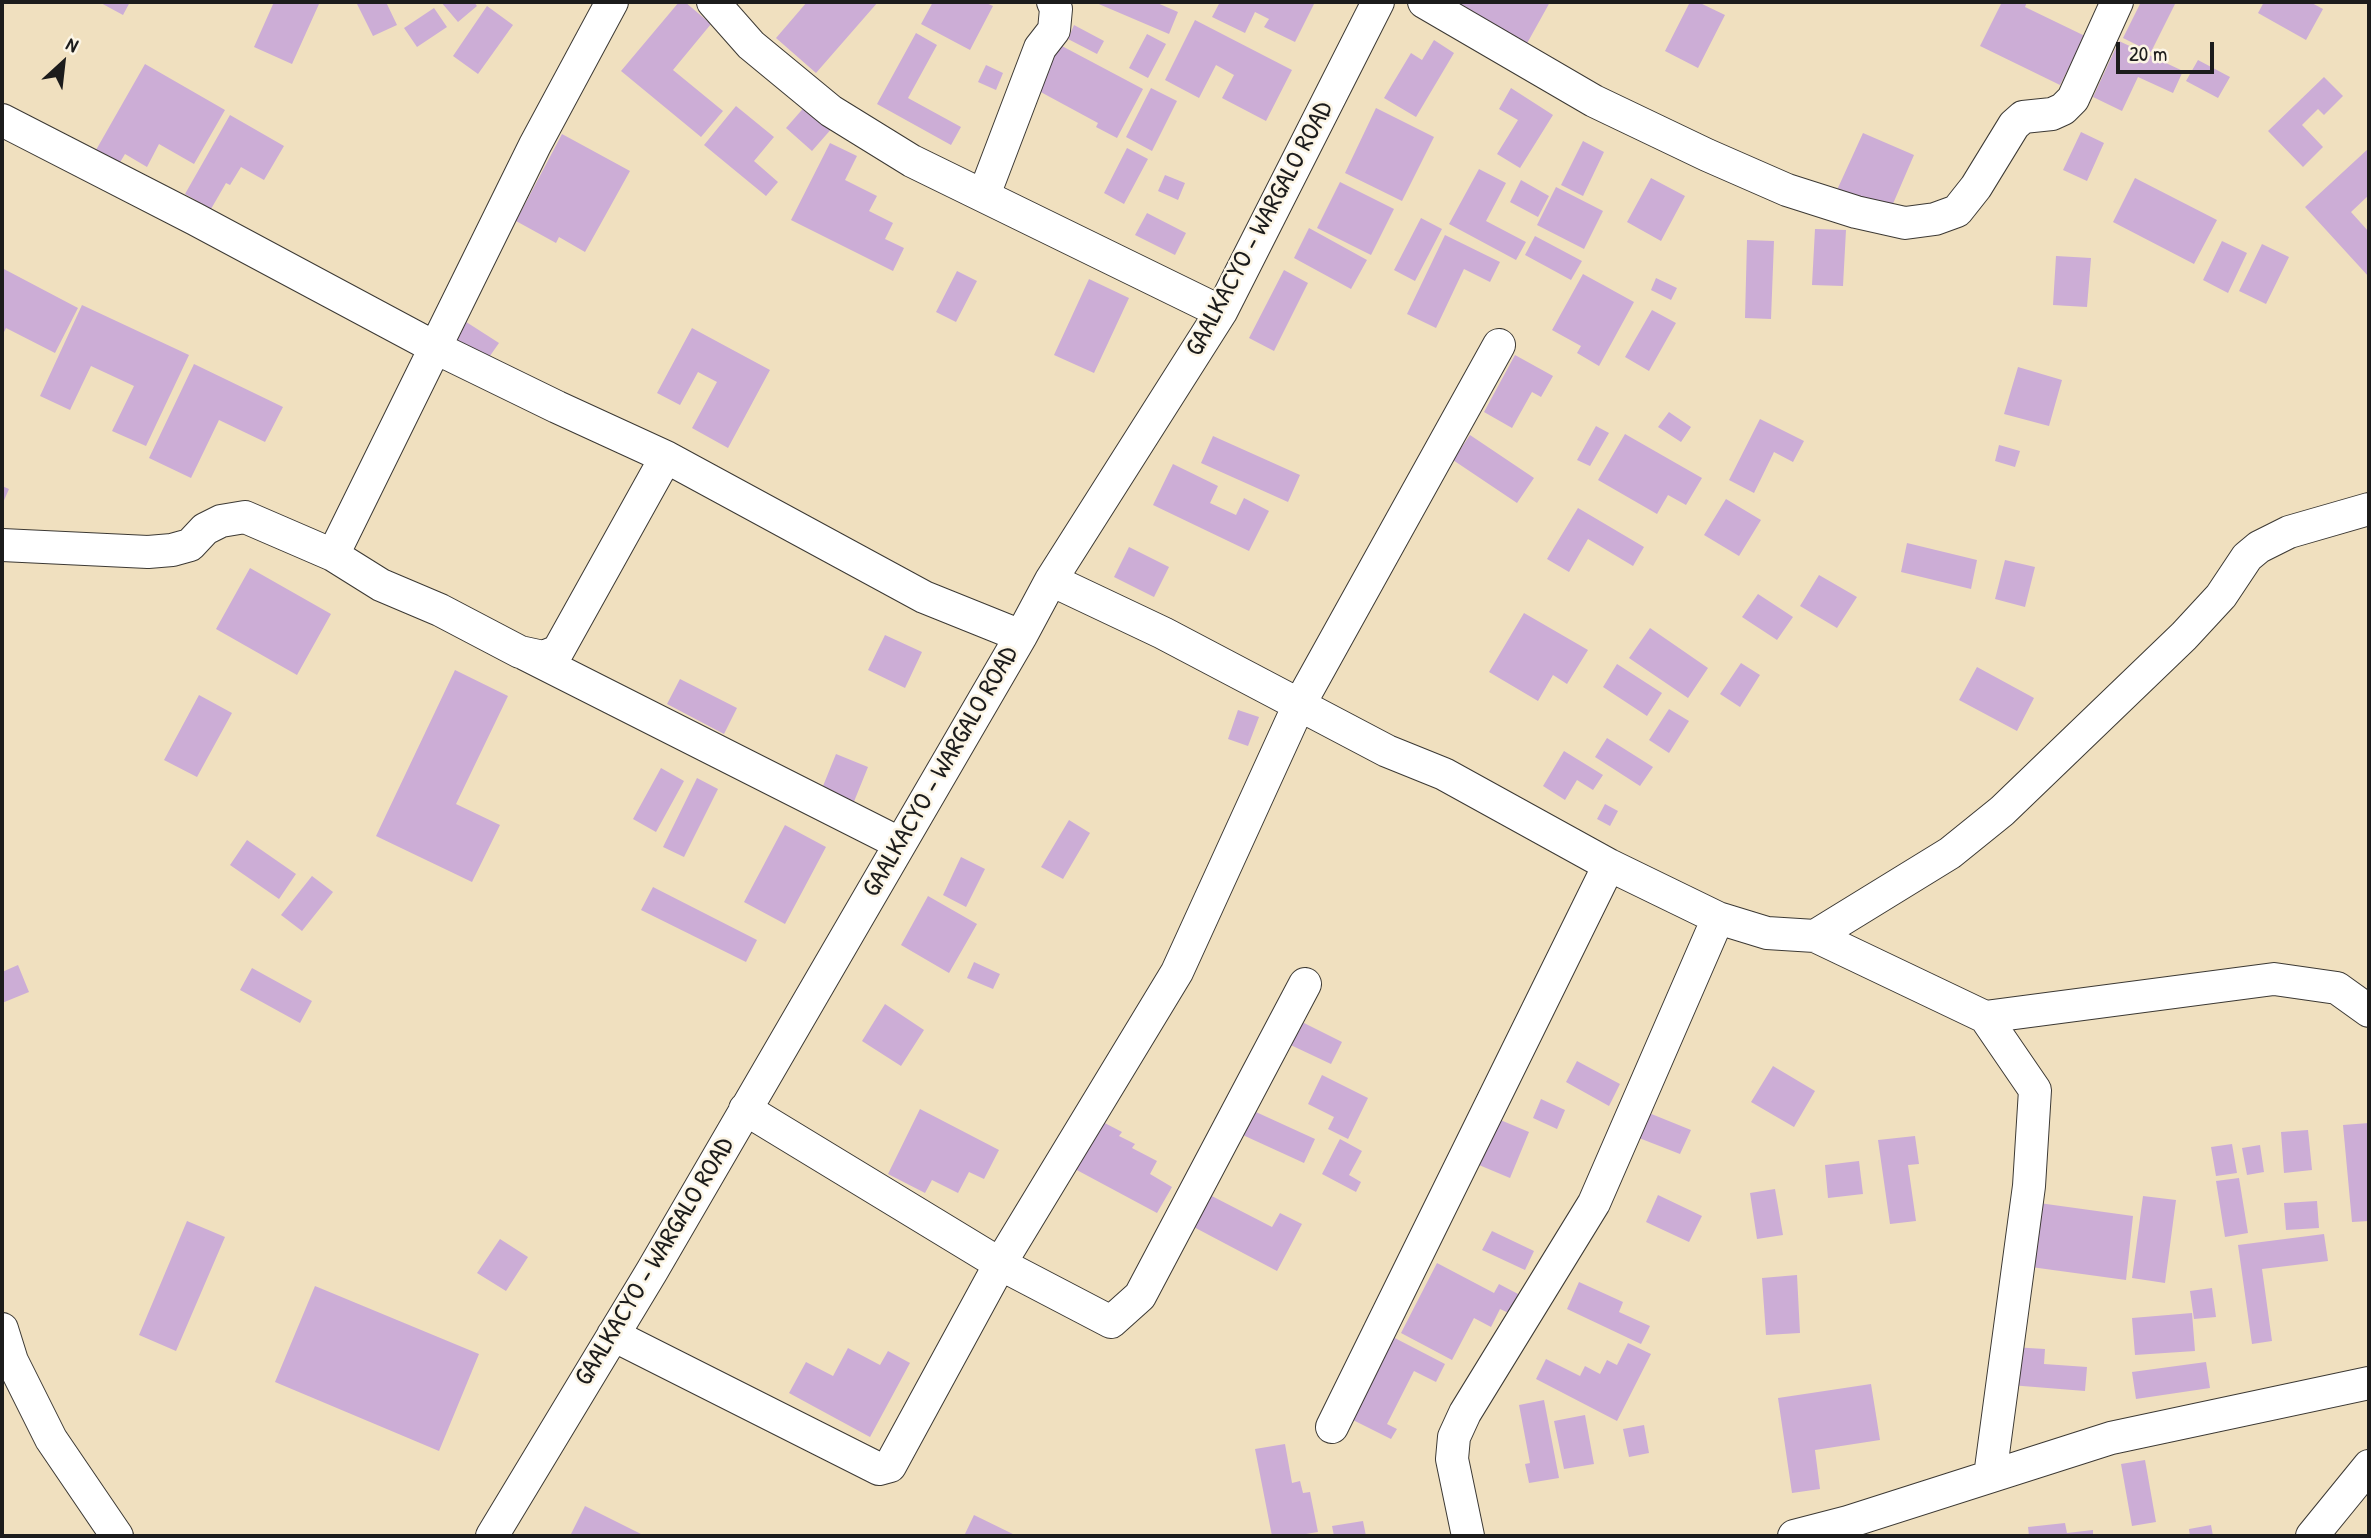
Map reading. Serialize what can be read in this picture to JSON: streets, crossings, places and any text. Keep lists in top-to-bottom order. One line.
{"streets":{"street":["GAALKACYO - WARGALO ROAD"]},"scale_bar":"20 m","north":"top right"}
